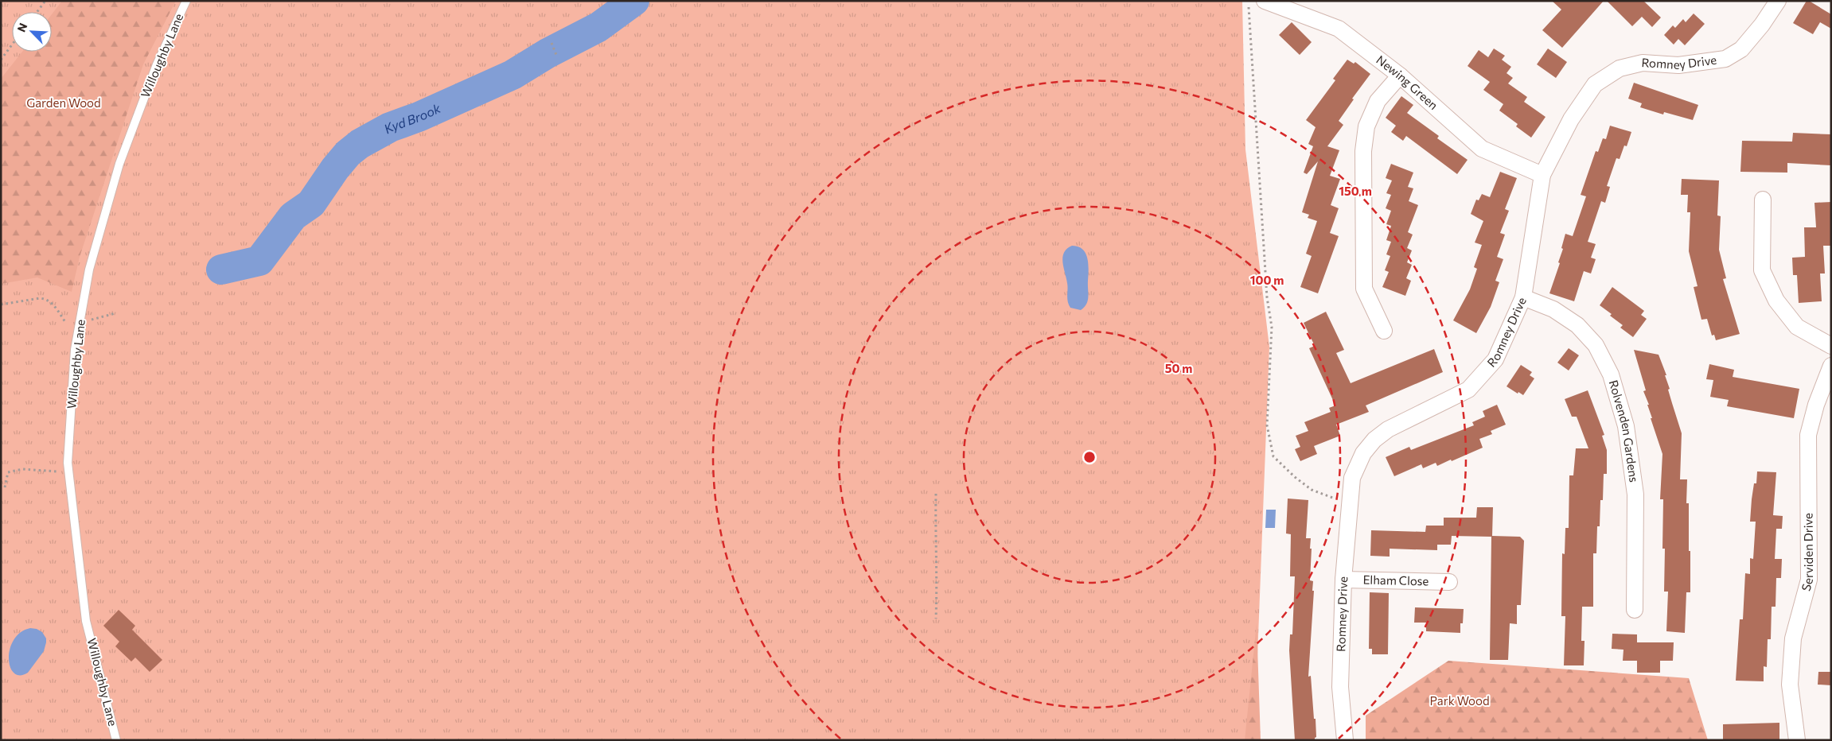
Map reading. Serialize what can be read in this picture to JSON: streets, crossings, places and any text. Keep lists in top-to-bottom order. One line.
{"streets":{"street":["Romney Drive","Newing Green","Rolvenden Gardens","Serviden Drive","Elham Close"],"lane":["Willoughby Lane"]},"crossings":[["Romney Drive","Newing Green"],["Romney Drive","Rolvenden Gardens"],["Romney Drive","Elham Close"]],"water":["Kyd Brook"],"parks":["Garden Wood","Park Wood"],"north":"top left","rings":["150 m","100 m","50 m"]}
